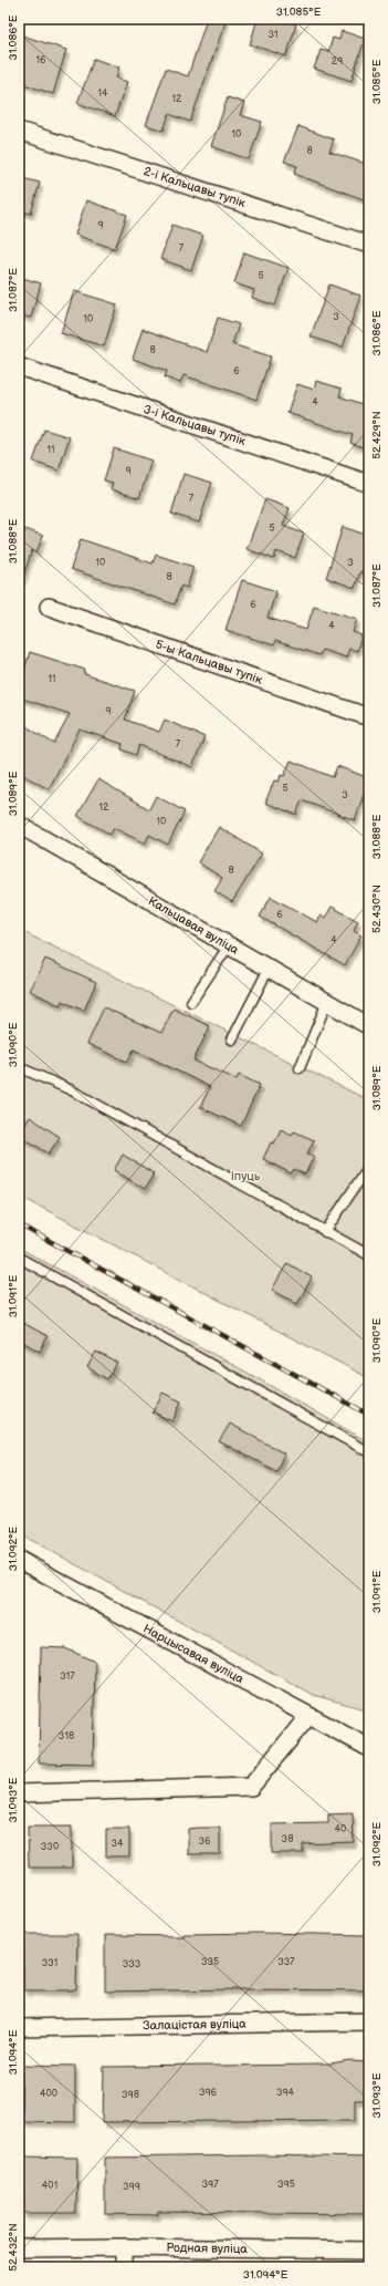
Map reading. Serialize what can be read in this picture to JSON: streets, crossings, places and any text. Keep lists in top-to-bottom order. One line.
{"streets":{"street":["2-і Кальцавы тупік","3-і Кальцавы тупік","5-ы Кальцавы тупік","Кальцавая вуліца","Нарцысавая вуліца","Залацістая вуліца","Родная вуліца"]},"parks":["Іпуць"],"house_numbers":["31","16","29","14","12","10","8","9","7","5","3","10","8","6","4","11","9","7","5","10","3","8","6","4","11","9","7","5","3","12","10","8","6","4","317","318","40","38","36","34","330","335","337","331","333","396","394","400","398","397","395","401","399"],"coordinates":["31.085°E","31.086°E","31.087°E","52.429°N","31.088°E","31.089°E","52.430°N","31.090°E","31.091°E","31.092°E","31.093°E","31.094°E","52.432°N"]}
